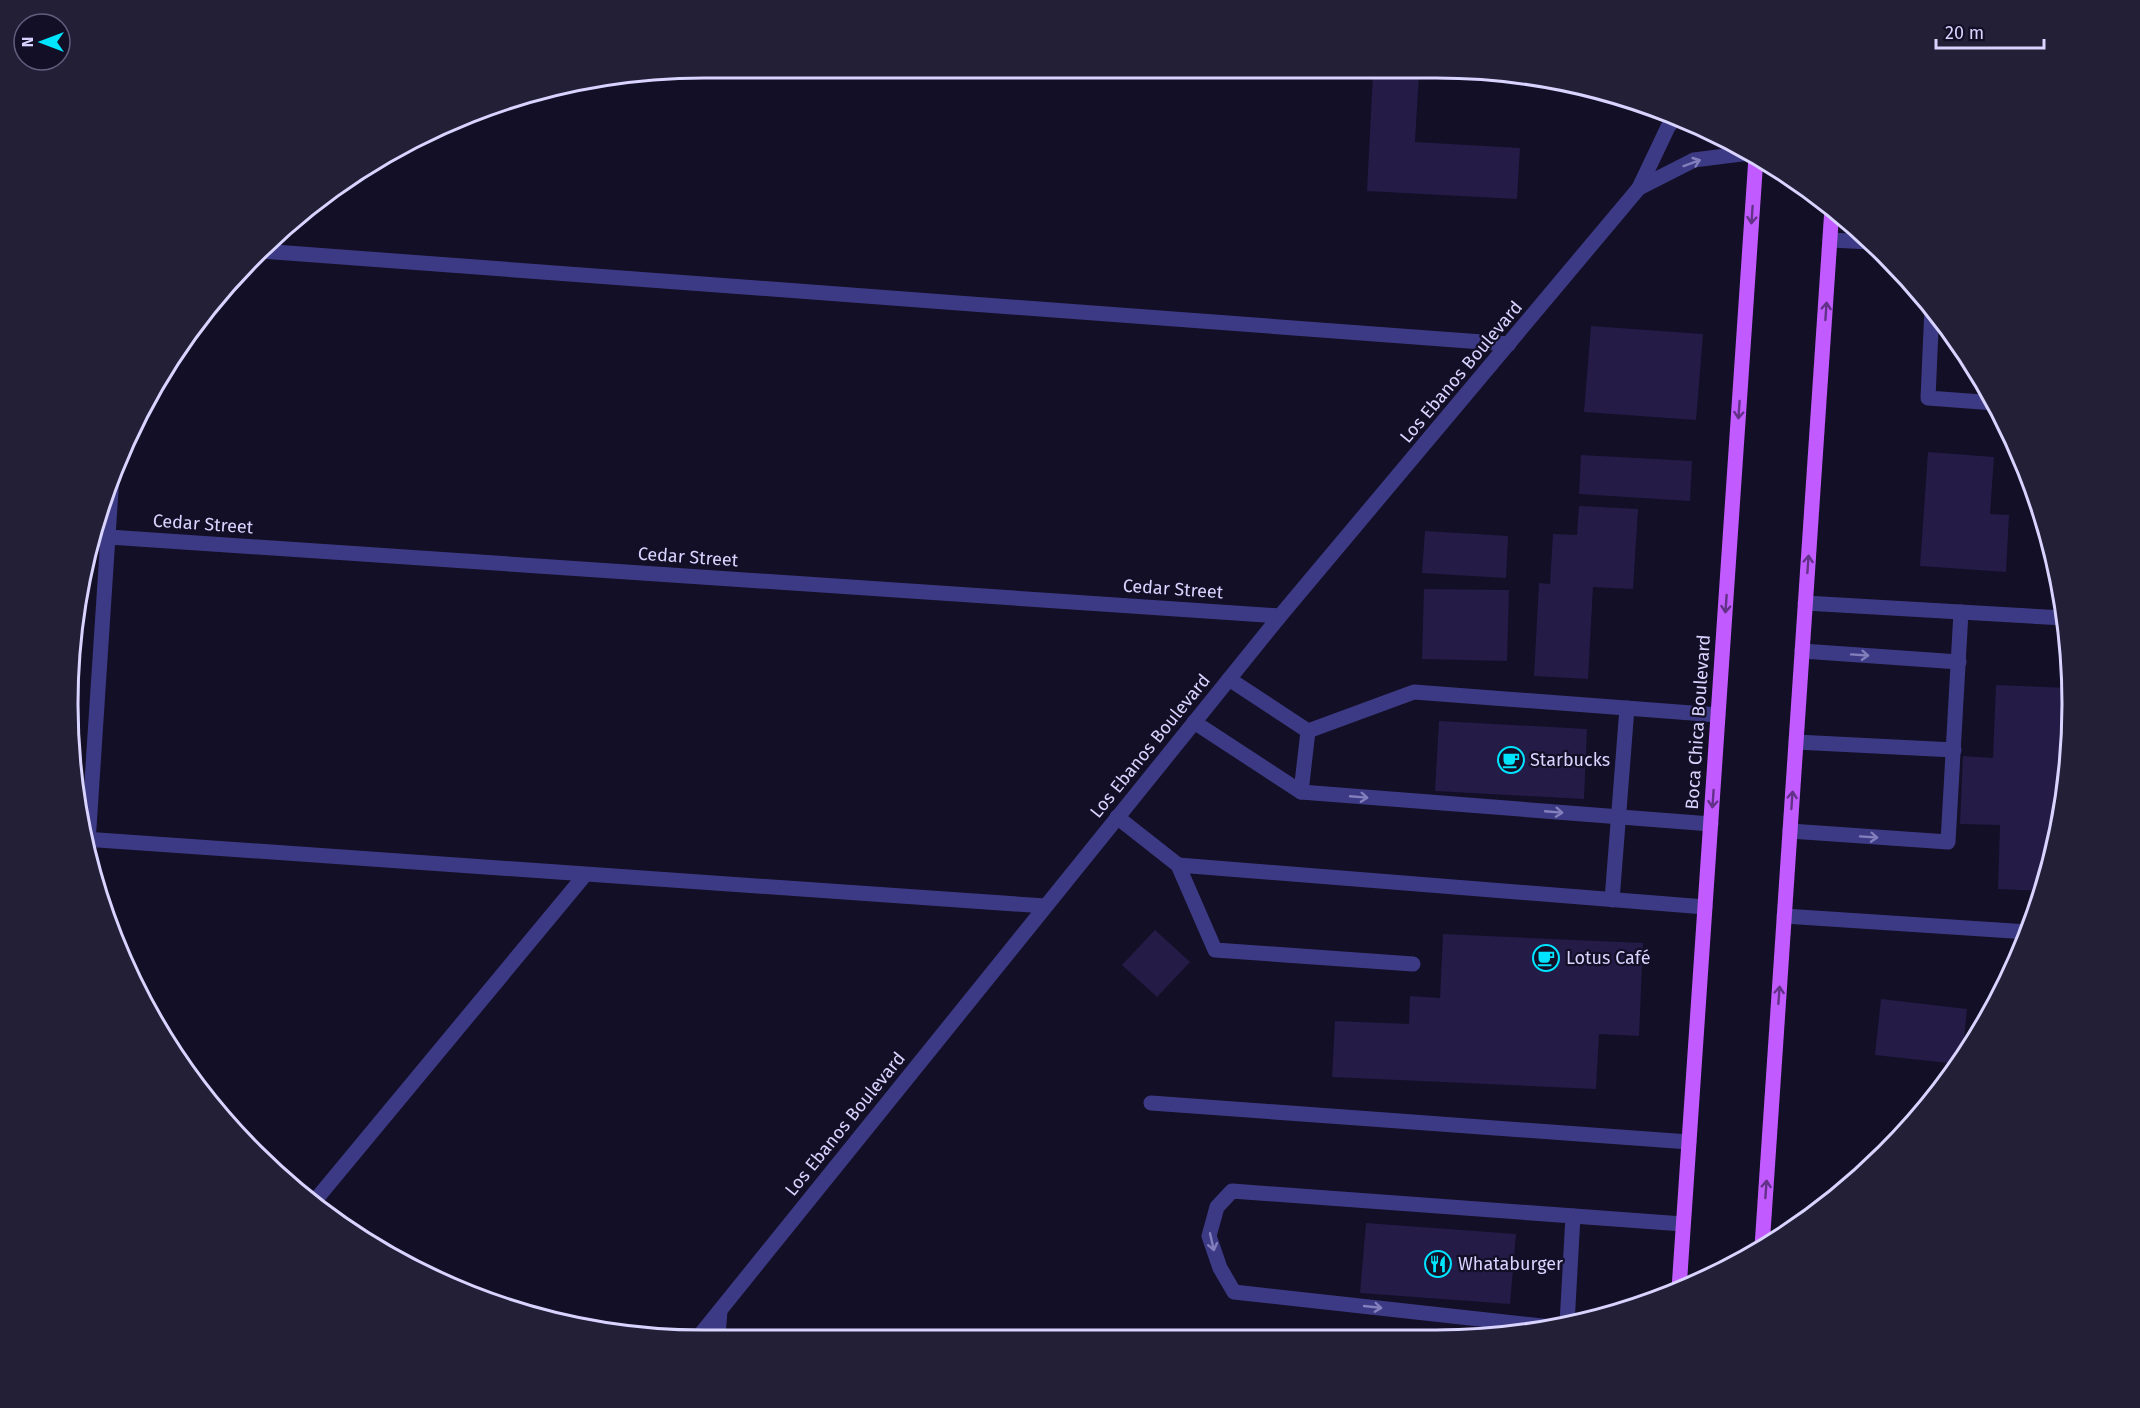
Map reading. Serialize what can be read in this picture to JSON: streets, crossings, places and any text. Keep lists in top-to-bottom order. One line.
{"streets":{"main road":["Boca Chica Boulevard"],"street":["Los Ebanos Boulevard","Cedar Street"]},"crossings":[["Los Ebanos Boulevard","Cedar Street"]],"places":{"cafe":["Starbucks","Lotus Café"],"restaurant":["Whataburger"]},"scale_bar":"20 m","north":"left"}
